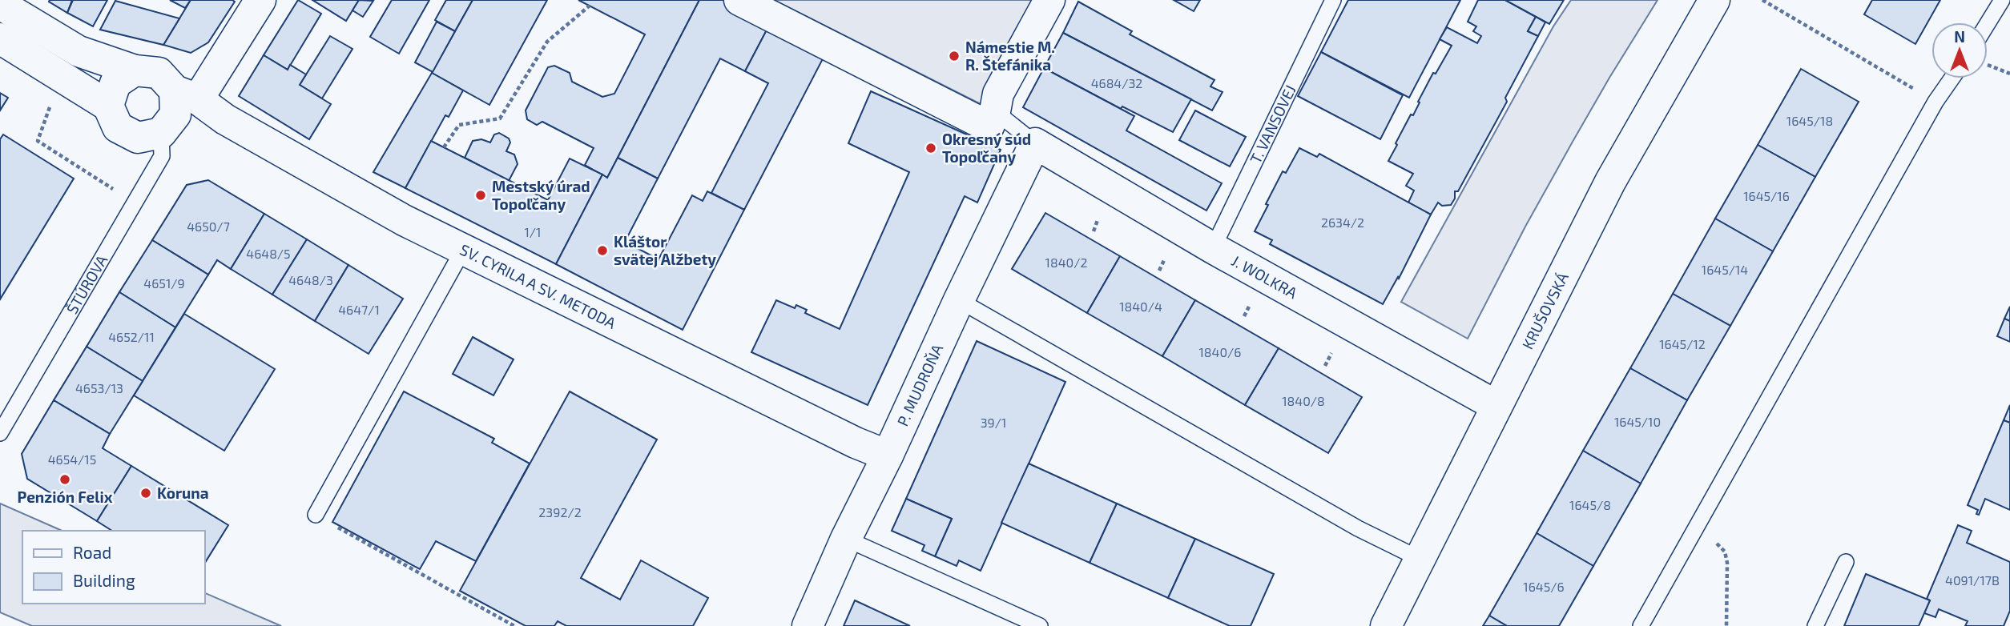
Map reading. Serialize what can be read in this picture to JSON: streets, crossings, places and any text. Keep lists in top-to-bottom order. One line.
{"streets":{"street":["J. WOLKRA","SV. CYRILA A SV. METODA","KRUŠOVSKÁ","P. MUDROŇA"],"lane":["T. VANSOVEJ","ŠTÚROVA"]},"crossings":[["T. VANSOVEJ","J. WOLKRA"],["J. WOLKRA","KRUŠOVSKÁ"],["J. WOLKRA","P. MUDROŇA"],["ŠTÚROVA","SV. CYRILA A SV. METODA"],["SV. CYRILA A SV. METODA","P. MUDROŇA"]],"places":["Námestie M. R. Štefánika","Okresný súd Topoľčany","Mestský úrad Topoľčany","Kláštor svätej Alžbety","Penzión Felix","Koruna"],"house_numbers":["4684/32","1645/18","1645/16","2634/2","4650/7","1/1","4648/5","1840/2","1645/14","4648/3","4651/9","1840/4","4647/1","4652/11","1645/12","1840/6","4653/13","1840/8","1645/10","39/1","4654/15","1645/8","2392/2","4091/17B","1645/6"],"legend":["Road","Building"],"north":"top"}
